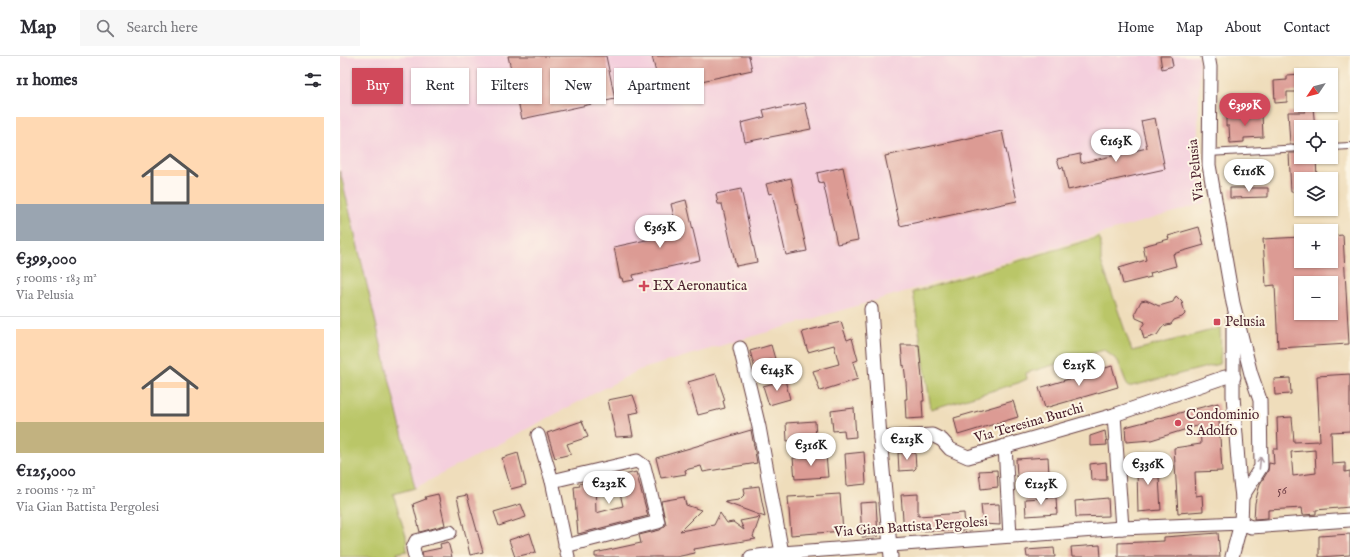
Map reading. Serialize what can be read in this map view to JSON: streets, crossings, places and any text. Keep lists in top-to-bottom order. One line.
{"streets":{"street":["Via Pelusia","Via Teresina Burchi","Via Gian Battista Pergolesi"]},"crossings":[["Via Pelusia","Via Teresina Burchi"],["Via Pelusia","Via Gian Battista Pergolesi"]],"places":{"health":["EX Aeronautica"],"transit":["Pelusia"],"other":["Condominio S.Adolfo"]},"house_numbers":["56"],"north":"bottom left","page":{"header":"Map","search":"Search here","nav":["Home","Map","About","Contact"],"heading":"11 homes","map_buttons":["+","−"],"chip":["Buy","Rent","Filters","New","Apartment"],"price":["€399K","€163K","€116K","€363K","€215K","€143K","€213K","€316K","€336K","€232K","€125K"],"list":[{"name":"€399,000","note":"5 rooms · 183 m² · Via Pelusia"},{"name":"€125,000","note":"2 rooms · 72 m² · Via Gian Battista Pergolesi"}]}}
